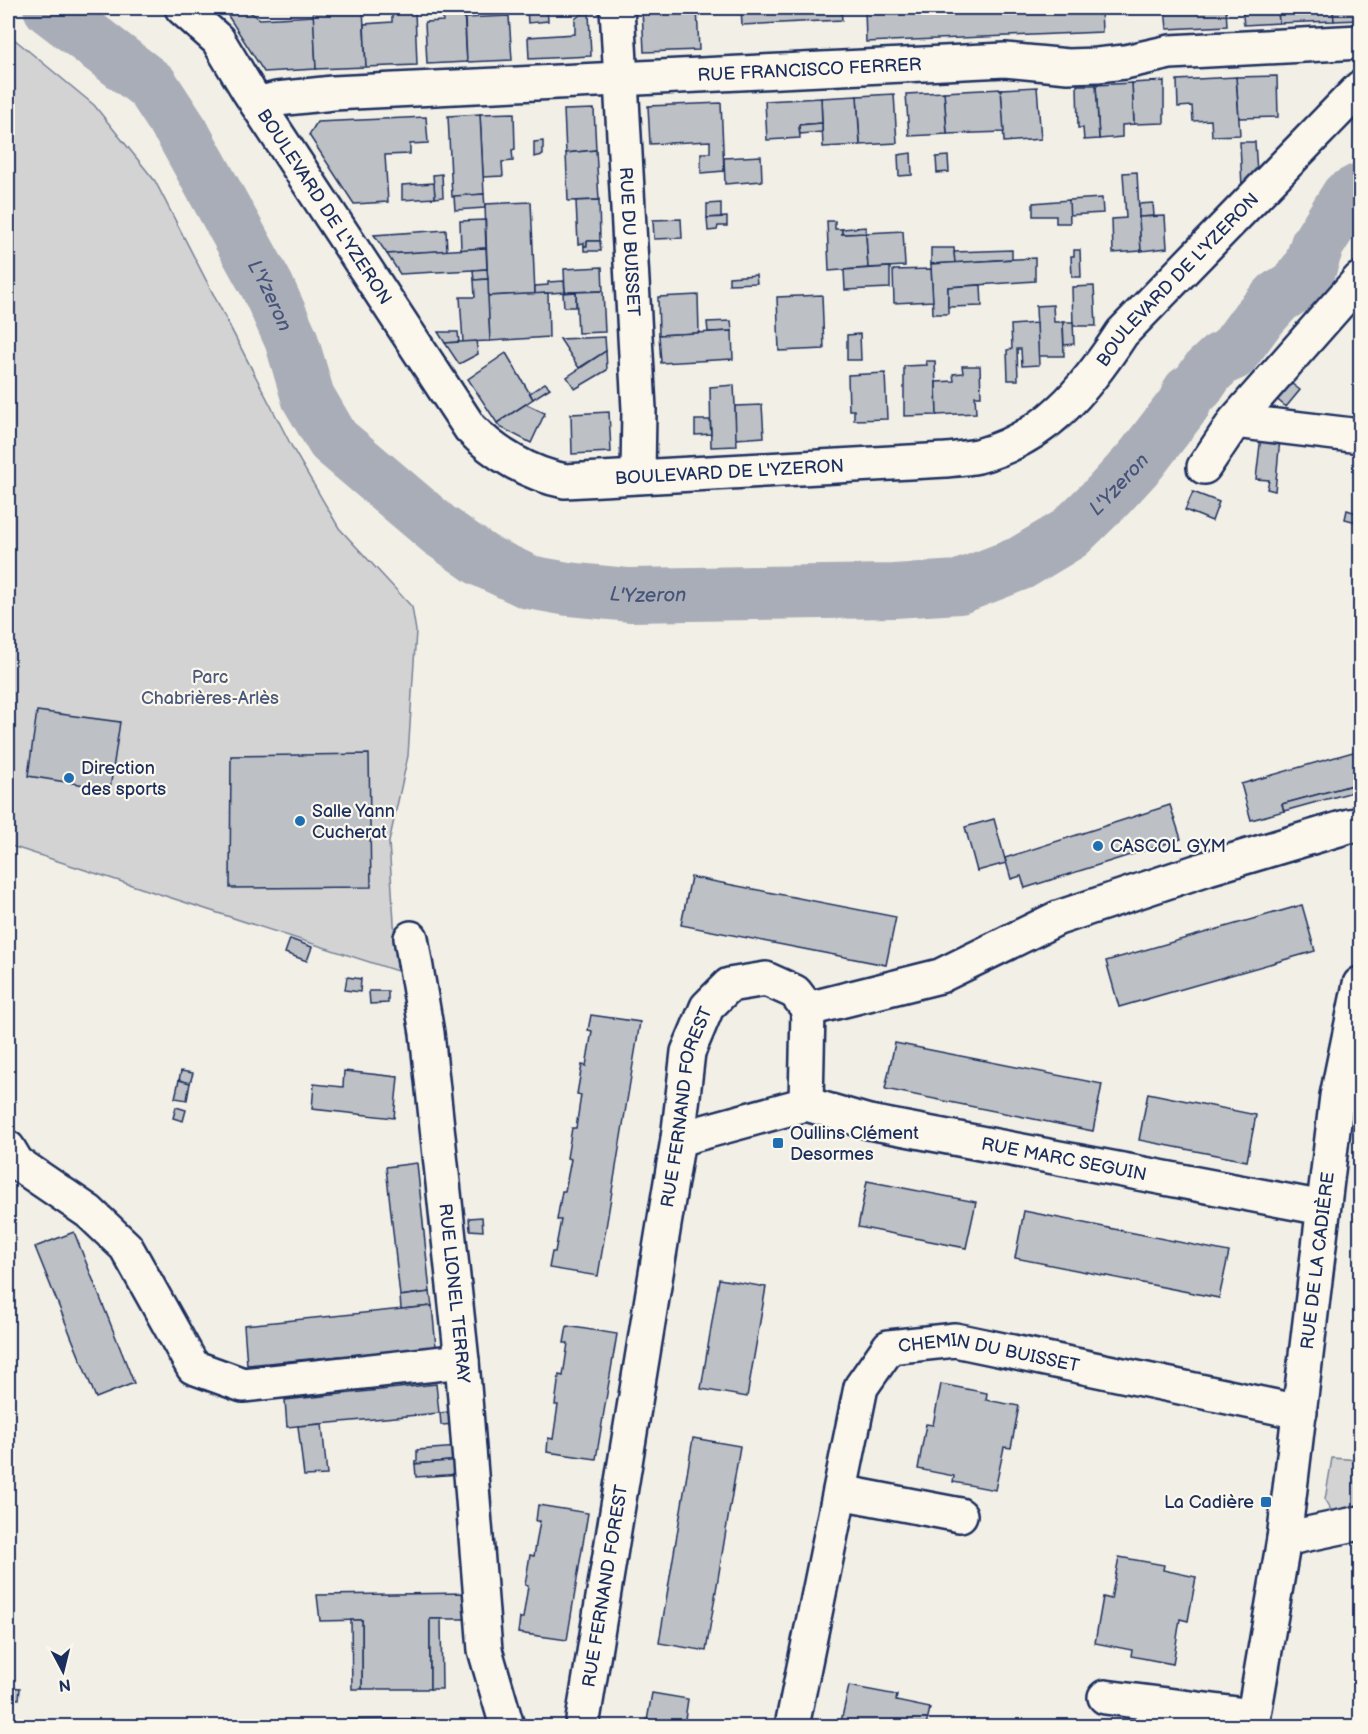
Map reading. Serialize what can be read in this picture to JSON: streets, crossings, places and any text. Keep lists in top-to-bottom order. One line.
{"streets":{"street":["RUE FRANCISCO FERRER","BOULEVARD DE L'YZERON","RUE DU BUISSET","RUE FERNAND FOREST","RUE MARC SEGUIN","RUE DE LA CADIÈRE","RUE LIONEL TERRAY","CHEMIN DU BUISSET"]},"crossings":[["RUE FRANCISCO FERRER","BOULEVARD DE L'YZERON"],["RUE FRANCISCO FERRER","RUE DU BUISSET"],["BOULEVARD DE L'YZERON","RUE DU BUISSET"],["RUE MARC SEGUIN","RUE DE LA CADIÈRE"],["RUE DE LA CADIÈRE","CHEMIN DU BUISSET"]],"water":["L'Yzeron"],"parks":["Parc Chabrières-Arlès"],"places":{"other":["Direction des sports","Salle Yann Cucherat","CASCOL GYM"],"transit":["Oullins Clément Desormes","La Cadière"]},"north":"bottom"}
